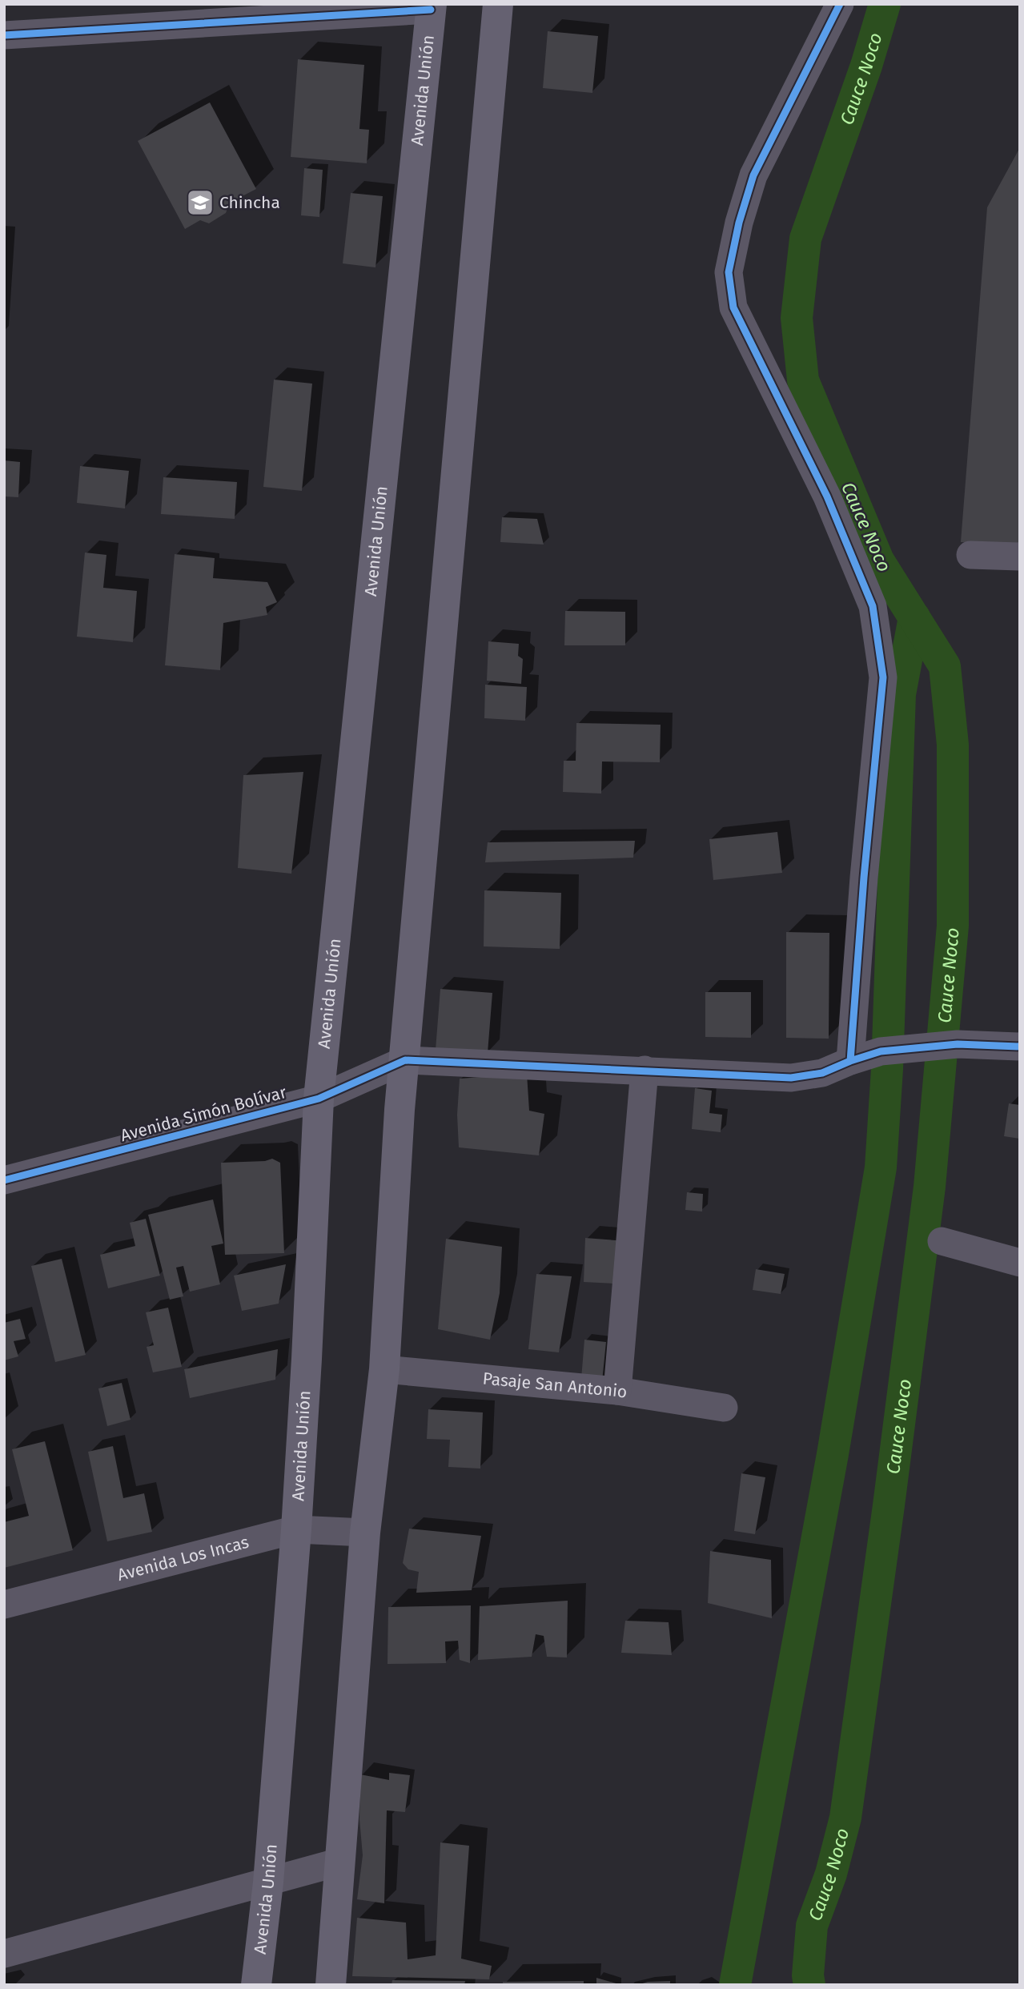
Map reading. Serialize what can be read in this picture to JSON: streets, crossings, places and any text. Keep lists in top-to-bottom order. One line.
{"streets":{"main road":["Avenida Unión"],"street":["Avenida Simón Bolívar","Pasaje San Antonio","Avenida Los Incas"]},"crossings":[["Avenida Unión","Avenida Simón Bolívar"],["Avenida Unión","Avenida Los Incas"]],"water":["Cauce Noco"],"places":{"school or university":["Chincha"]}}
